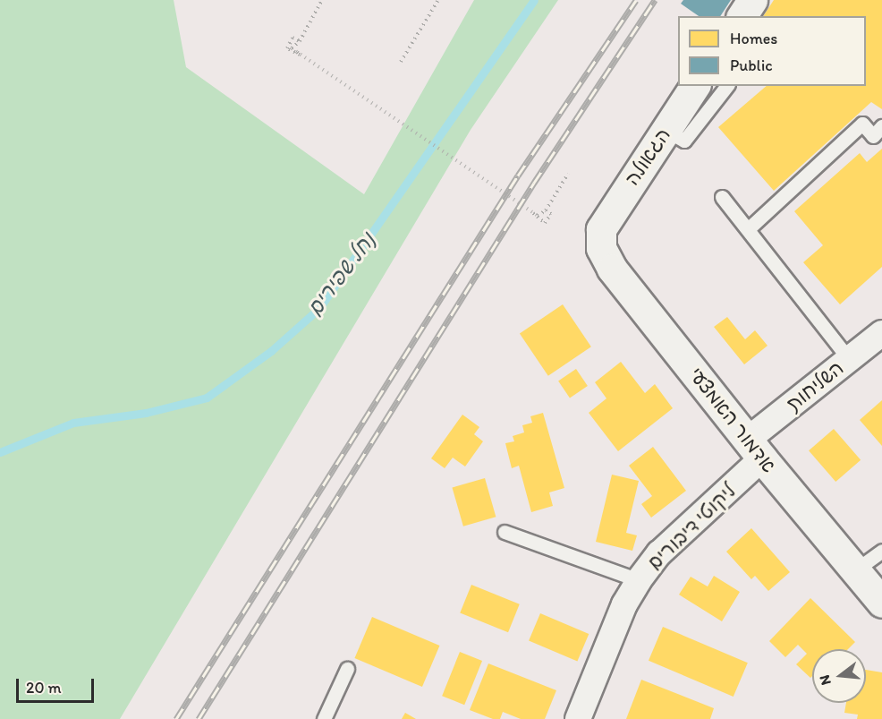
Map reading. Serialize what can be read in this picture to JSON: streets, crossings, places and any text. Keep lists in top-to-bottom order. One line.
{"streets":{"main road":["הגאולה","אדמור האמצעי"],"street":["השליחות","ליקוטי דיבורים"]},"crossings":[["הגאולה","אדמור האמצעי"],["השליחות","אדמור האמצעי"],["השליחות","ליקוטי דיבורים"],["אדמור האמצעי","ליקוטי דיבורים"]],"water":["נחל שפירים"],"legend":["Homes","Public"],"scale_bar":"20 m","north":"left"}
